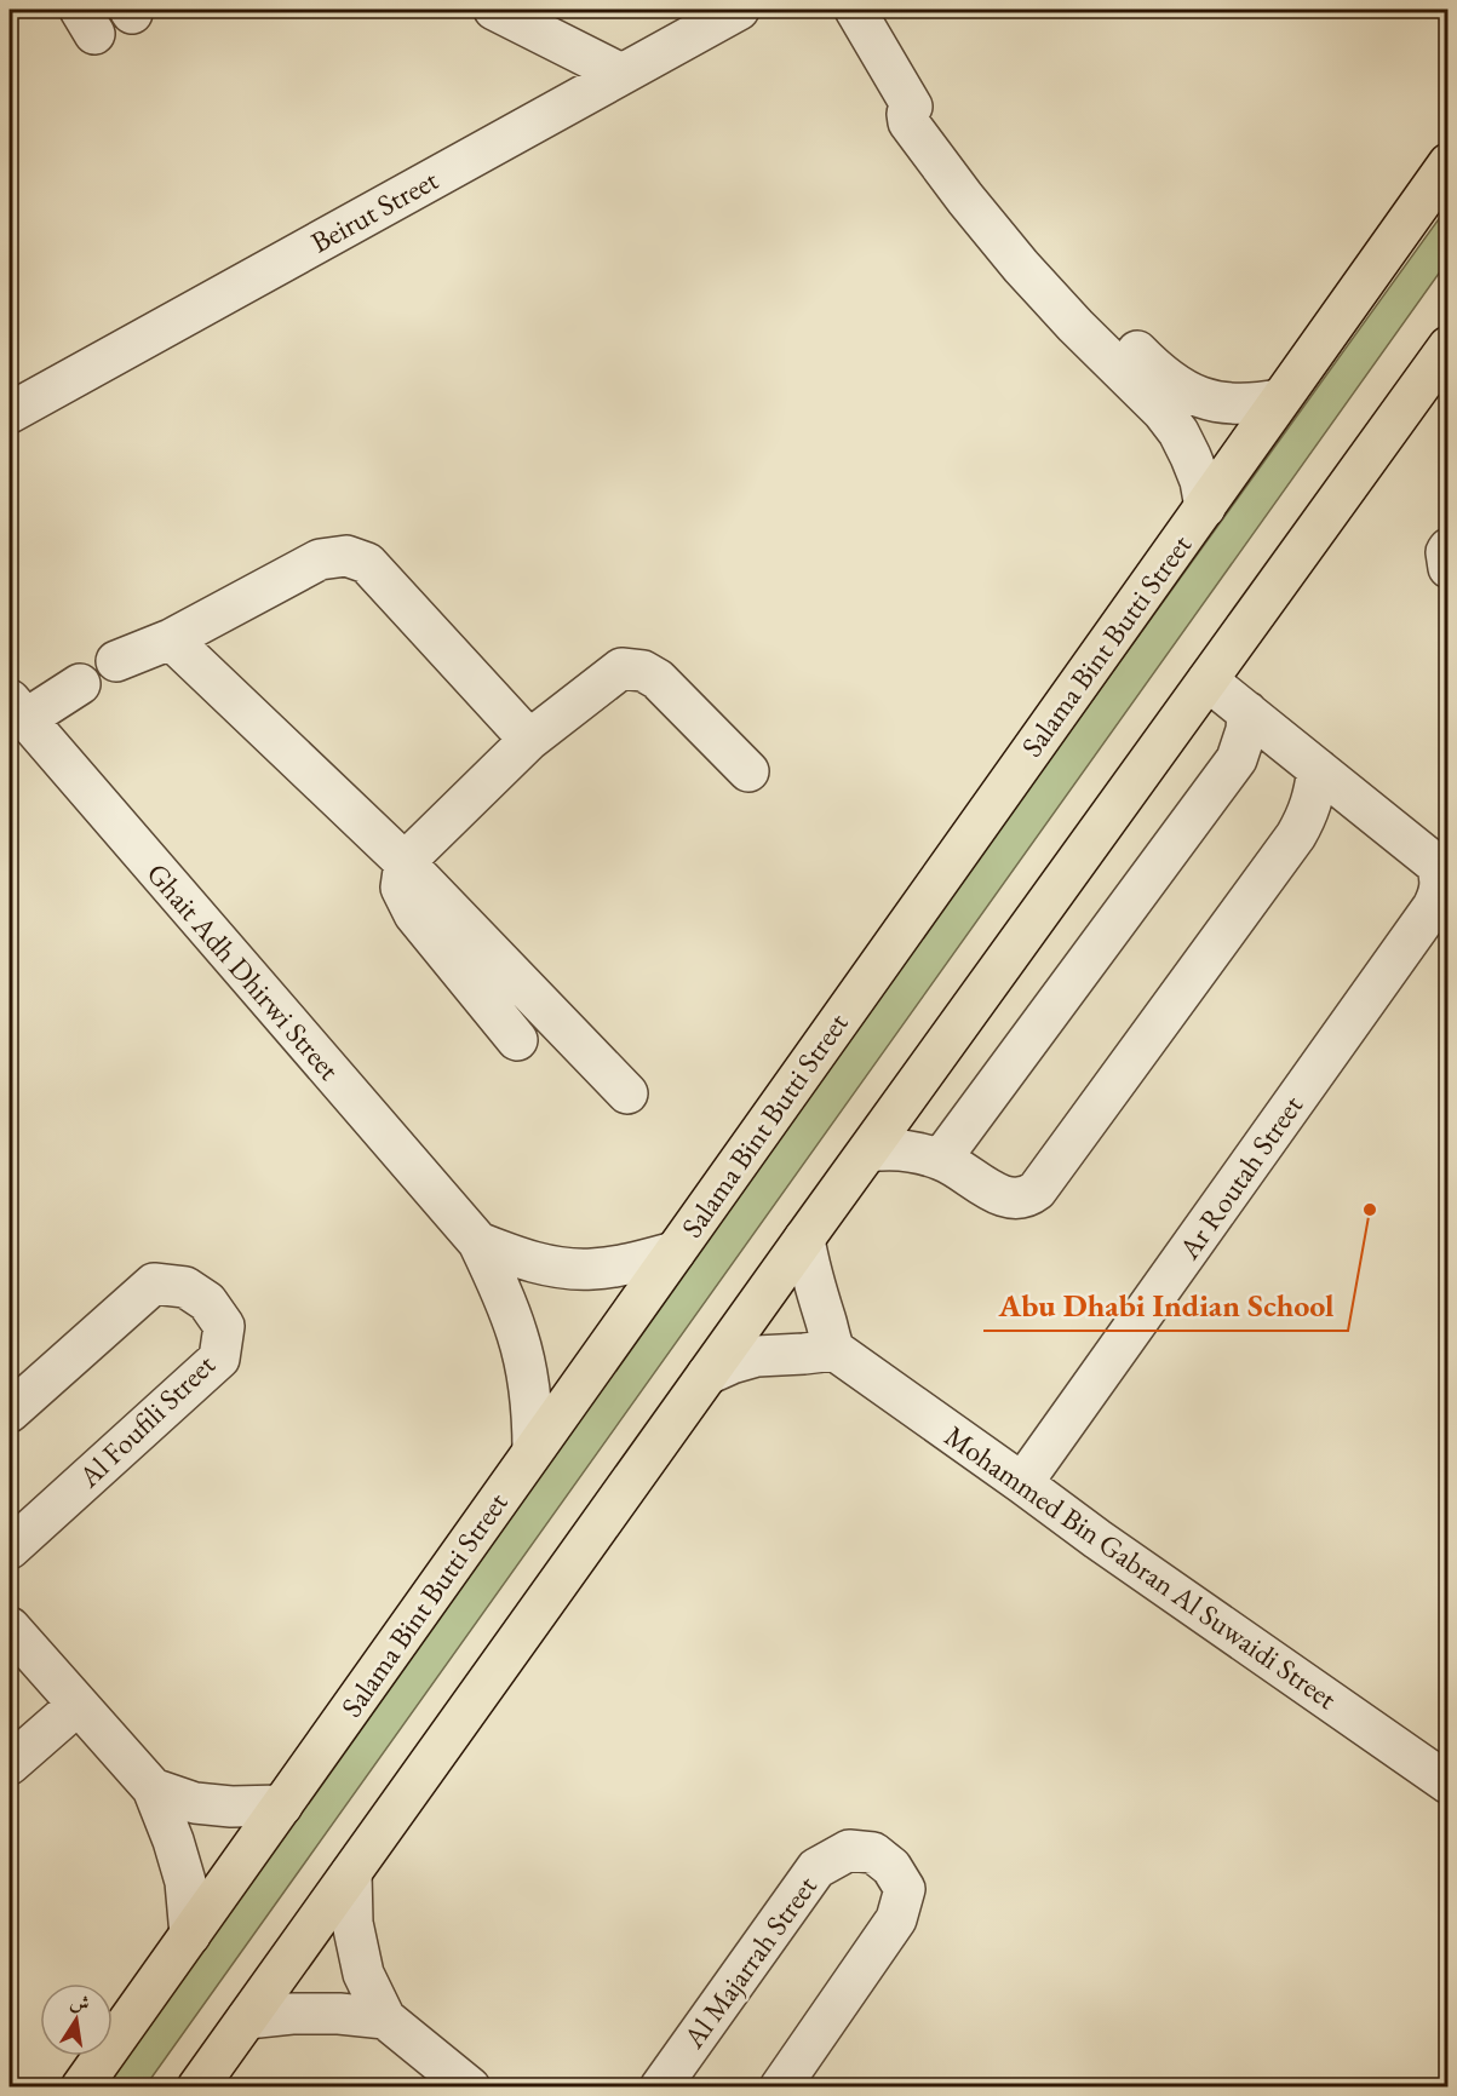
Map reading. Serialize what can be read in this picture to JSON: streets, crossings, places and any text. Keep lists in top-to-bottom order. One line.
{"streets":{"main road":["Salama Bint Butti Street"],"street":["Beirut Street","Ghait Adh Dhirwi Street","Ar Routah Street","Al Foufili Street","Mohammed Bin Gabran Al Suwaidi Street","Al Majarrah Street"]},"crossings":[["Salama Bint Butti Street","Ghait Adh Dhirwi Street"],["Ar Routah Street","Mohammed Bin Gabran Al Suwaidi Street"]],"places":["Abu Dhabi Indian School"],"north":"top"}
